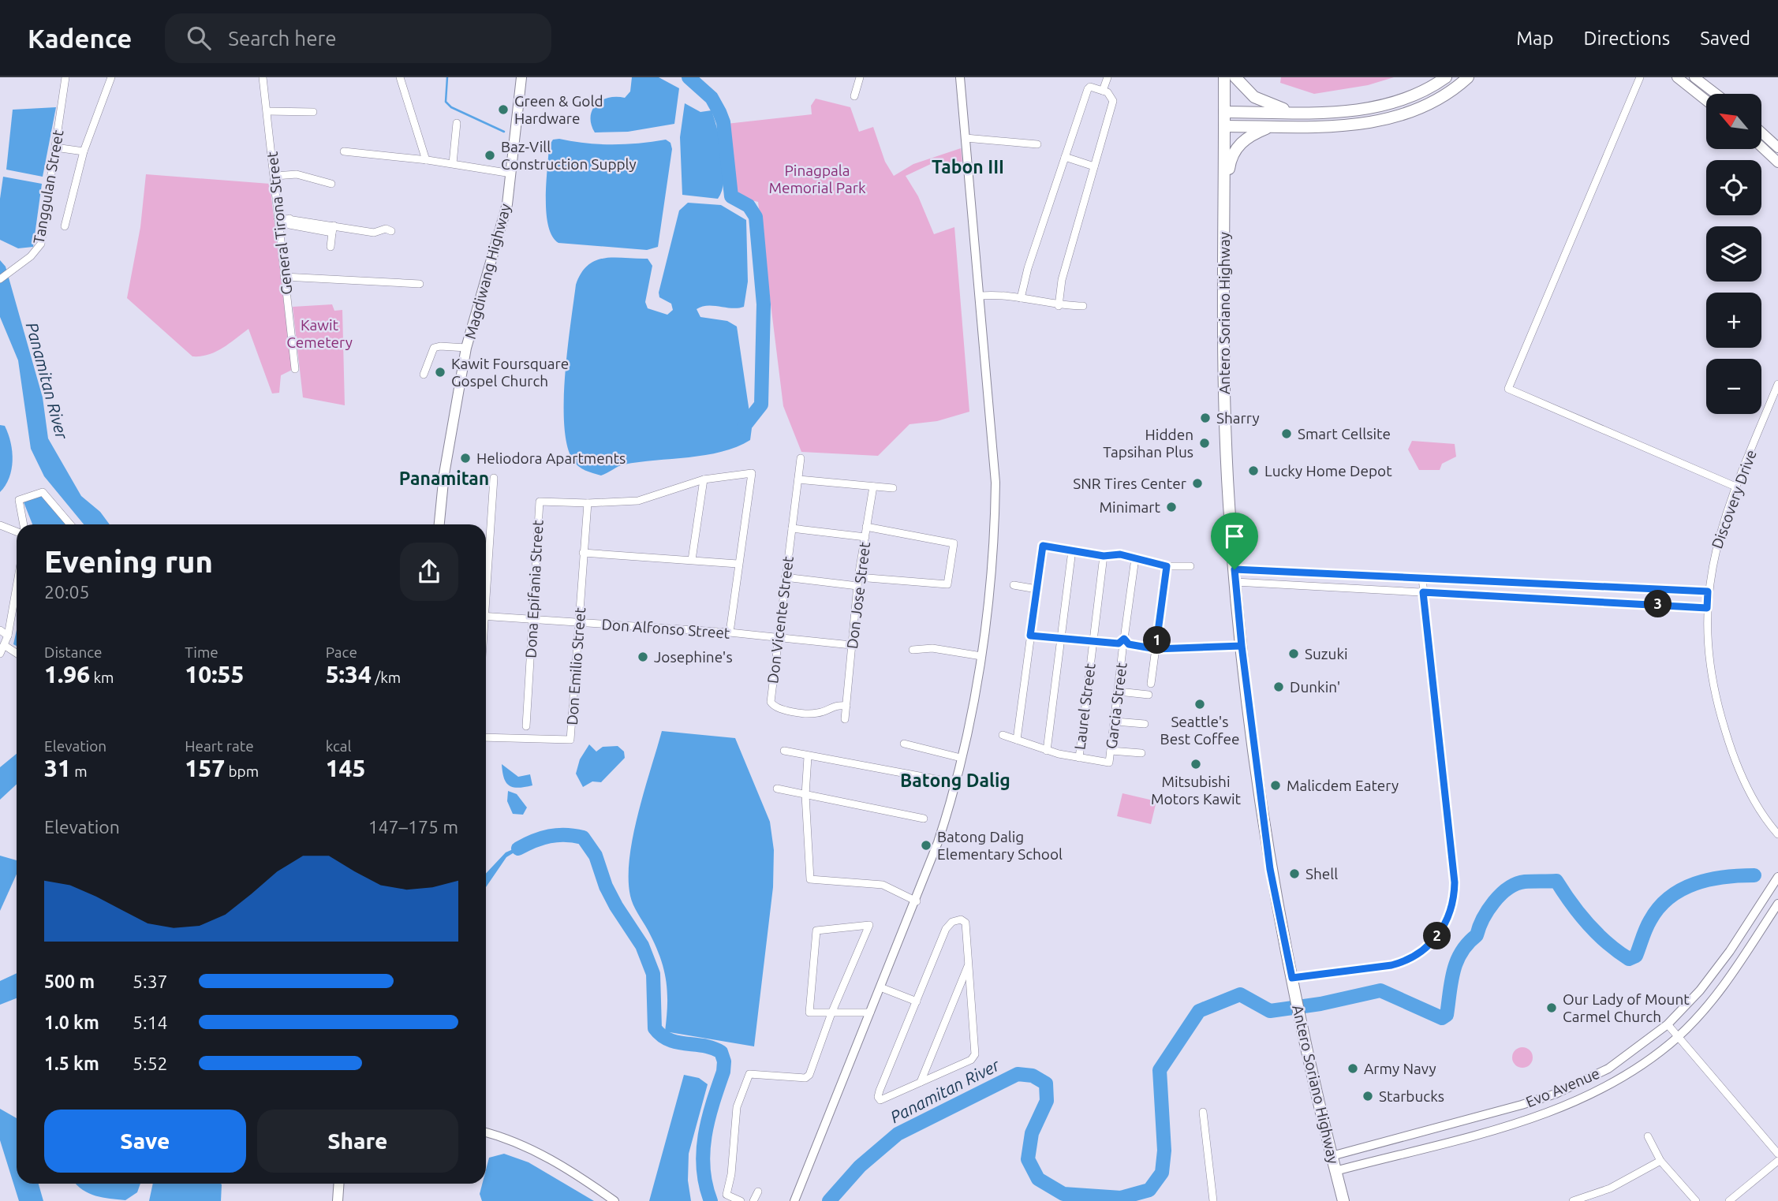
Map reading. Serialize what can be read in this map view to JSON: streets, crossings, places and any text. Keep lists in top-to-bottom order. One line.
{"streets":{"main road":["Magdiwang Highway","Antero Soriano Highway"],"street":["Tanggulan Street","General Tirona Street","Discovery Drive","Dona Epifania Street","Don Jose Street","Don Vicente Street","Don Alfonso Street","Don Emilio Street","Garcia Street","Laurel Street","Evo Avenue"]},"crossings":[["Antero Soriano Highway","Evo Avenue"],["Dona Epifania Street","Don Alfonso Street"],["Dona Epifania Street","Don Emilio Street"],["Don Jose Street","Don Vicente Street"],["Don Jose Street","Don Alfonso Street"],["Don Vicente Street","Don Alfonso Street"],["Don Alfonso Street","Don Emilio Street"],["Garcia Street","Laurel Street"]],"districts":["Tabon III","Panamitan","Batong Dalig"],"water":["Panamitan River"],"parks":["Pinagpala Memorial Park","Kawit Cemetery"],"places":["Green & Gold Hardware","Baz-Vill Construction Supply","Kawit Foursquare Gospel Church","Sharry","Smart Cellsite","Hidden Tapsihan Plus","Heliodora Apartments","Lucky Home Depot","SNR Tires Center","Minimart","Suzuki","Josephine's","Dunkin'","Seattle's Best Coffee","Mitsubishi Motors Kawit","Malicdem Eatery","Batong Dalig Elementary School","Shell","Our Lady of Mount Carmel Church","Army Navy","Starbucks"],"north":"top left","page":{"header":"Kadence","search":"Search here","nav":["Map","Directions","Saved"],"map_buttons":["+","−"],"heading":["Evening run","20:05"],"pins":["3","1","2"],"stats":[["Distance","1.96 km"],["Time","10:55"],["Pace","5:34 /km"],["Elevation","31 m"],["Heart rate","157 bpm"],["kcal","145"]],"chart":["Elevation","147–175 m"],"list":[{"name":"500 m","note":"5:37"},{"name":"1.0 km","note":"5:14"},{"name":"1.5 km","note":"5:52"}],"buttons":["Save","Share"]}}
